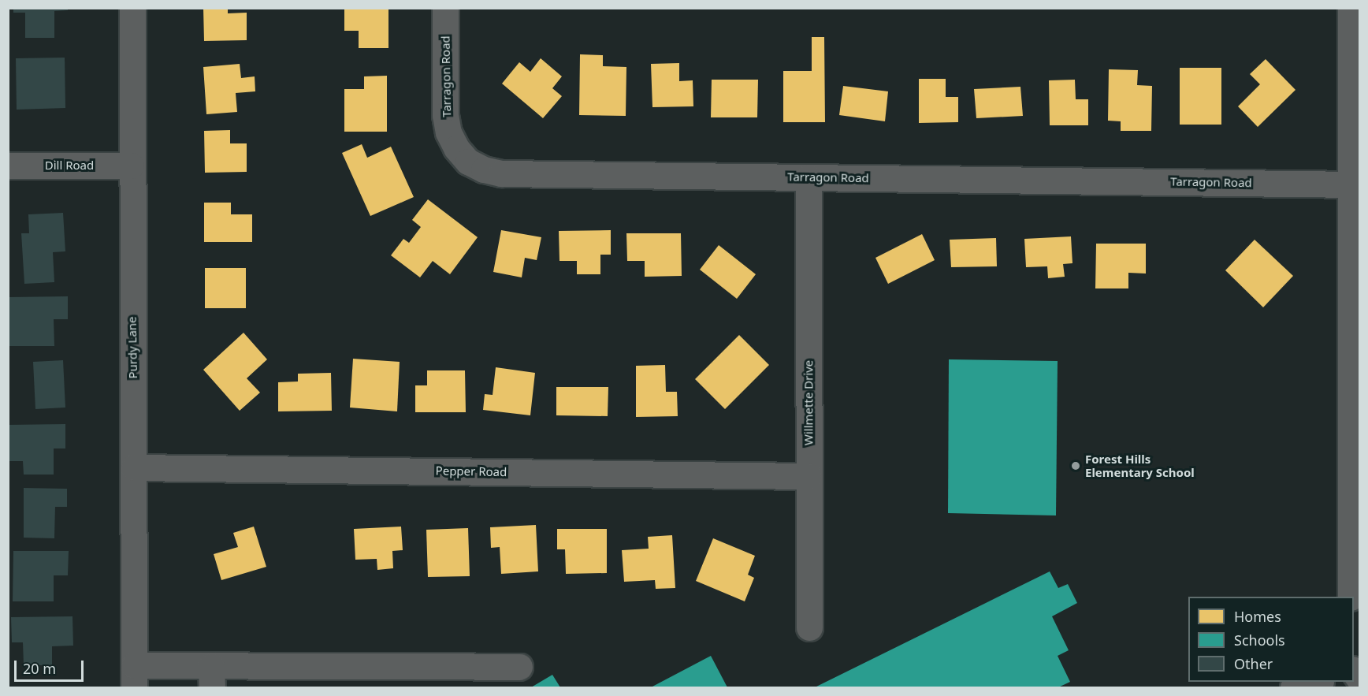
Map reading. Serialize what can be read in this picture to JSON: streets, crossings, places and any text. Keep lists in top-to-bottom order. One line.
{"streets":{"street":["Tarragon Road","Dill Road","Purdy Lane","Willmette Drive","Pepper Road"]},"crossings":[["Tarragon Road","Willmette Drive"],["Dill Road","Purdy Lane"],["Purdy Lane","Pepper Road"],["Willmette Drive","Pepper Road"]],"places":["Forest Hills Elementary School"],"legend":["Homes","Schools","Other"],"scale_bar":"20 m"}
